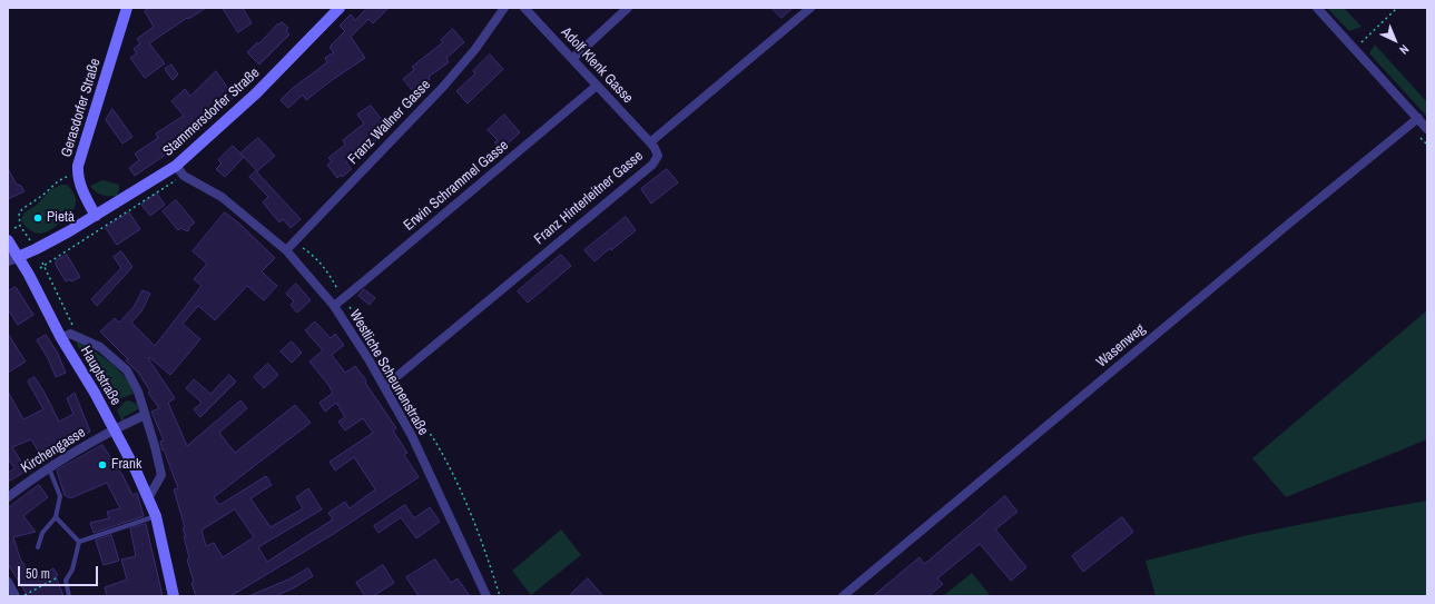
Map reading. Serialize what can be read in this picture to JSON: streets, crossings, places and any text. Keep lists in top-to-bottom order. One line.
{"streets":{"main road":["Gerasdorfer Straße","Stammersdorfer Straße","Hauptstraße"],"street":["Adolf Klenk Gasse","Franz Wallner Gasse","Erwin Schrammel Gasse","Franz Hinterleitner Gasse","Wasenweg","Westliche Scheunenstraße","Kirchengasse"]},"crossings":[["Adolf Klenk Gasse","Erwin Schrammel Gasse"],["Adolf Klenk Gasse","Franz Hinterleitner Gasse"],["Gerasdorfer Straße","Stammersdorfer Straße"],["Stammersdorfer Straße","Westliche Scheunenstraße"],["Stammersdorfer Straße","Hauptstraße"],["Franz Wallner Gasse","Westliche Scheunenstraße"],["Erwin Schrammel Gasse","Westliche Scheunenstraße"],["Franz Hinterleitner Gasse","Westliche Scheunenstraße"],["Hauptstraße","Kirchengasse"]],"places":["Pietà","Frank"],"scale_bar":"50 m","north":"bottom right"}
